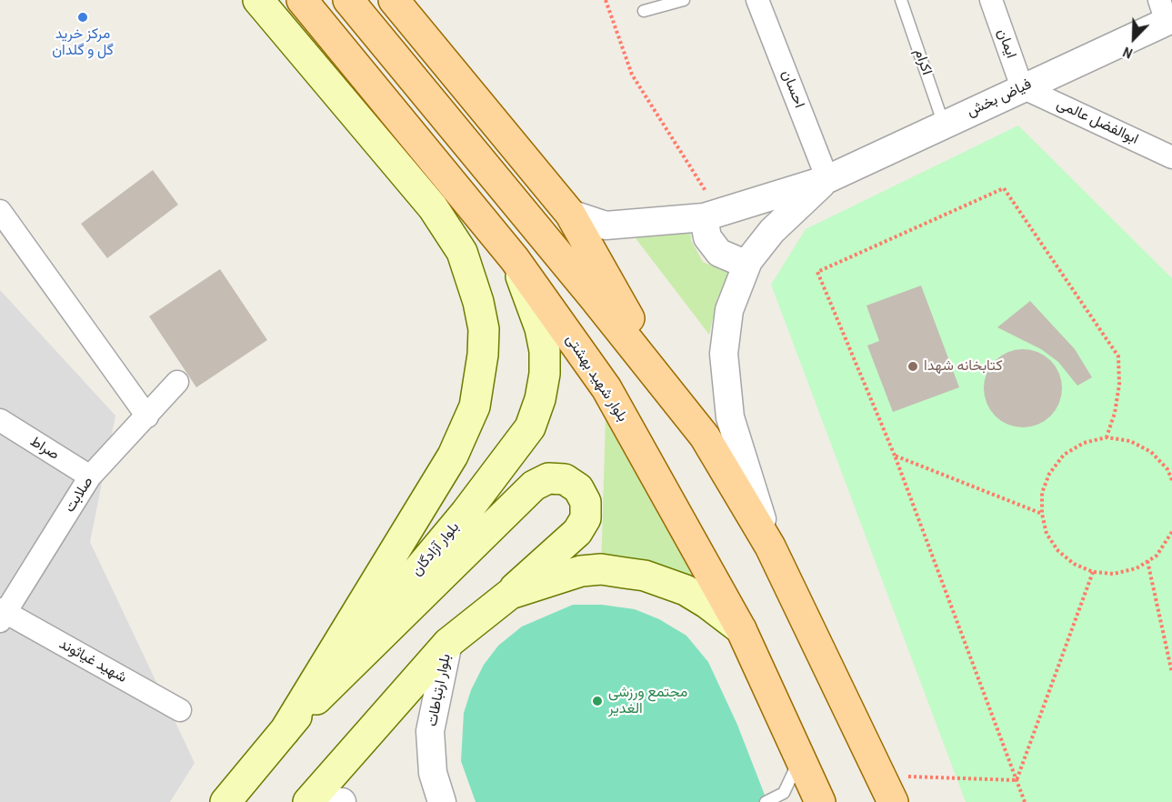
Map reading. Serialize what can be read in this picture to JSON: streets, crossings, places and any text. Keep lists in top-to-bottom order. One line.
{"streets":{"main road":["بلوار شهید بهشتی","بلوار آزادگان"],"street":["ایمان","احسان","فیاض بخش","ابوالفضل عالمی","صراط","صلابت","شهید غیاثوند","بلوار ارتباطات"],"lane":["اکرام"]},"crossings":[["ایمان","فیاض بخش"],["ایمان","ابوالفضل عالمی"],["اکرام","فیاض بخش"],["احسان","فیاض بخش"],["فیاض بخش","ابوالفضل عالمی"],["بلوار شهید بهشتی","بلوار آزادگان"],["صراط","صلابت"],["صلابت","شهید غیاثوند"]],"places":["مرکز خرید گل و گلدان","کتابخانه شهدا","مجتمع ورزشی الغدیر"],"north":"bottom left"}
